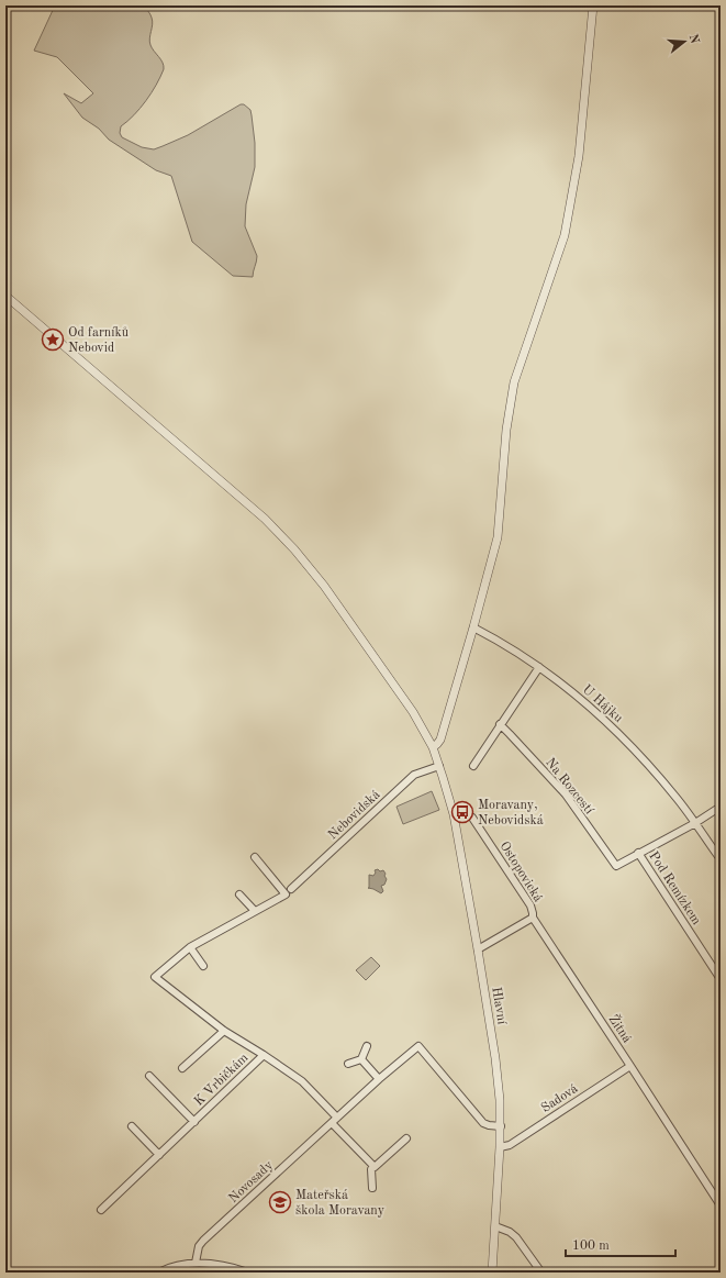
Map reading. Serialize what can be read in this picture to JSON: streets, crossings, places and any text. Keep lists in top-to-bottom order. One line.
{"streets":{"street":["U Hájku","Na Rozcestí","Nebovidská","Ostopovická","Pod Remízkem","Hlavní","Žitná","K Vrbičkám","Sadová","Novosady"]},"crossings":[["Na Rozcestí","Pod Remízkem"],["Nebovidská","Hlavní"],["Ostopovická","Žitná"],["Hlavní","Sadová"],["Hlavní","Novosady"],["Žitná","Sadová"],["K Vrbičkám","Novosady"]],"places":{"place":["Od farníků Nebovid"],"bus stop":["Moravany, Nebovidská"],"school or university":["Mateřská škola Moravany"]},"scale_bar":"100 m","north":"right"}
